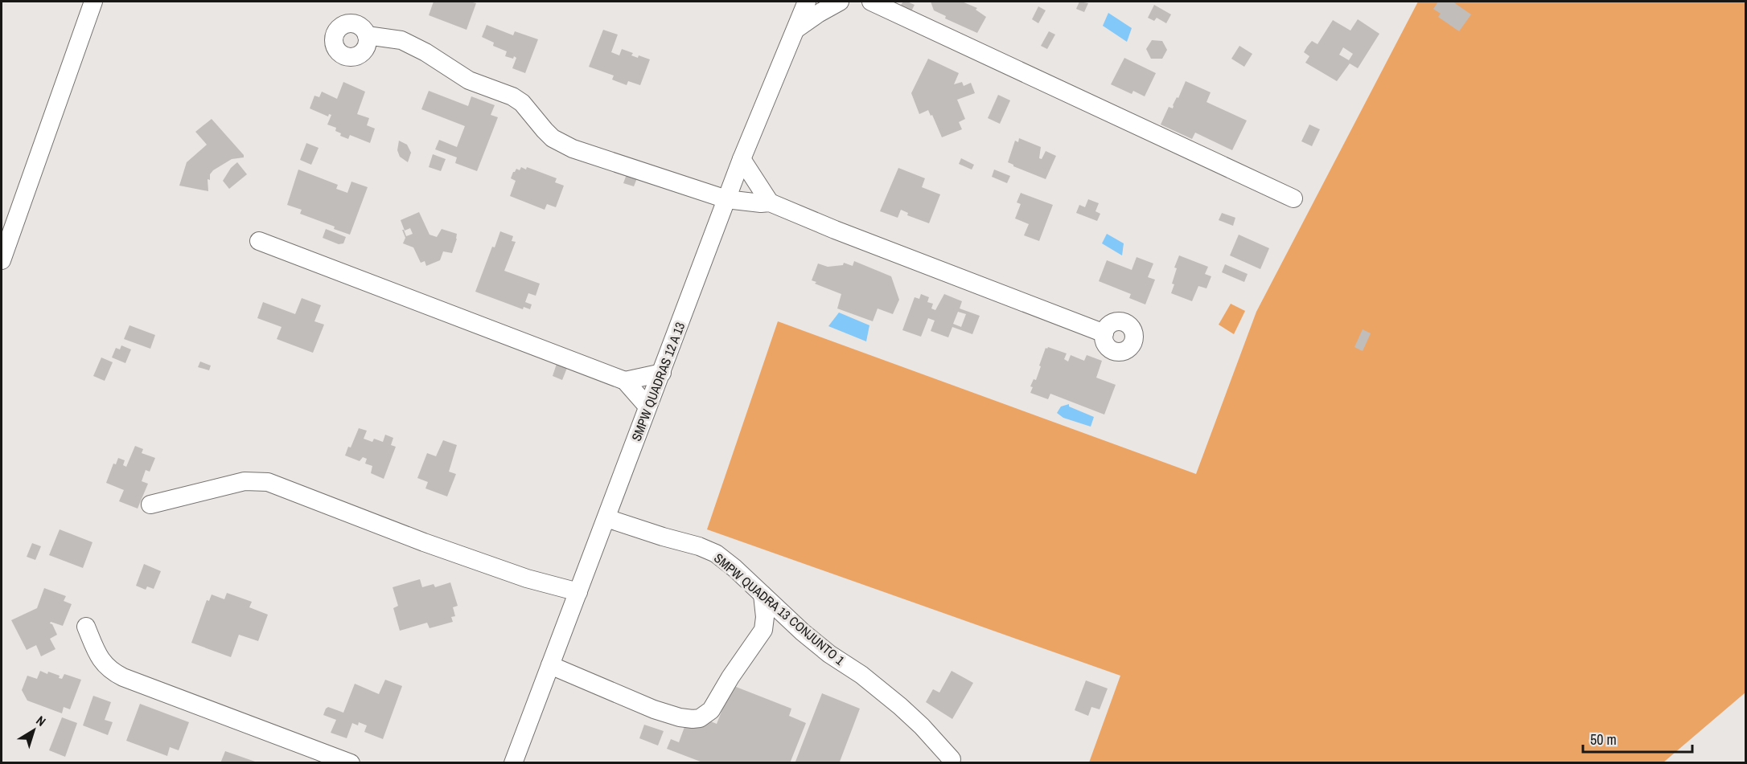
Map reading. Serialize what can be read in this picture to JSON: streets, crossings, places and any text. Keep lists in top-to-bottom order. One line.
{"streets":{"street":["SMPW QUADRAS 12 A 13","SMPW QUADRA 13 CONJUNTO 1"]},"crossings":[["SMPW QUADRAS 12 A 13","SMPW QUADRA 13 CONJUNTO 1"]],"scale_bar":"50 m","north":"top right"}
